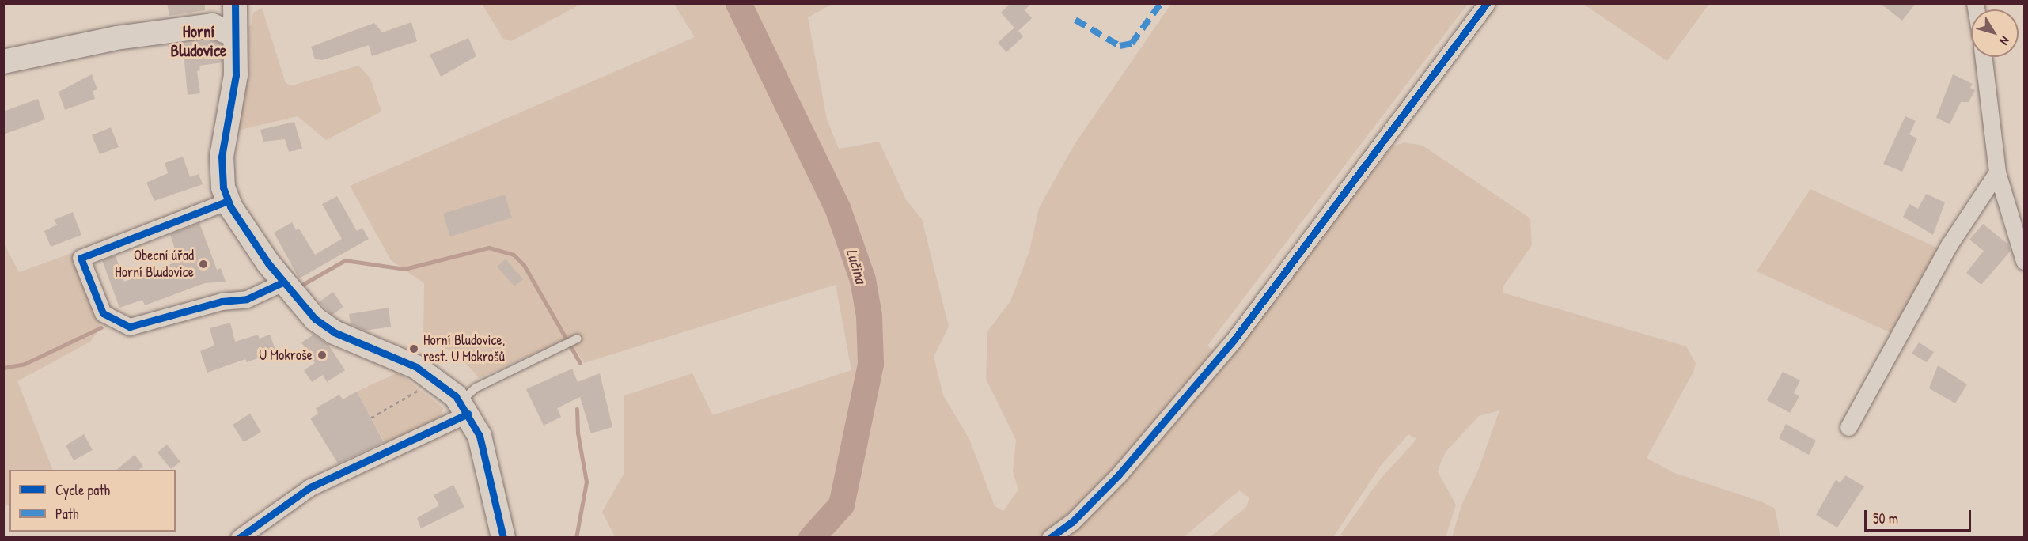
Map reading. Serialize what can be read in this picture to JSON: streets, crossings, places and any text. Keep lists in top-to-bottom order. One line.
{"districts":["Horní Bludovice"],"water":["Lučina"],"places":["Obecní úřad Horní Bludovice","Horní Bludovice, rest. U Mokrošů","U Mokroše"],"legend":["Cycle path","Path"],"scale_bar":"50 m","north":"bottom right"}
